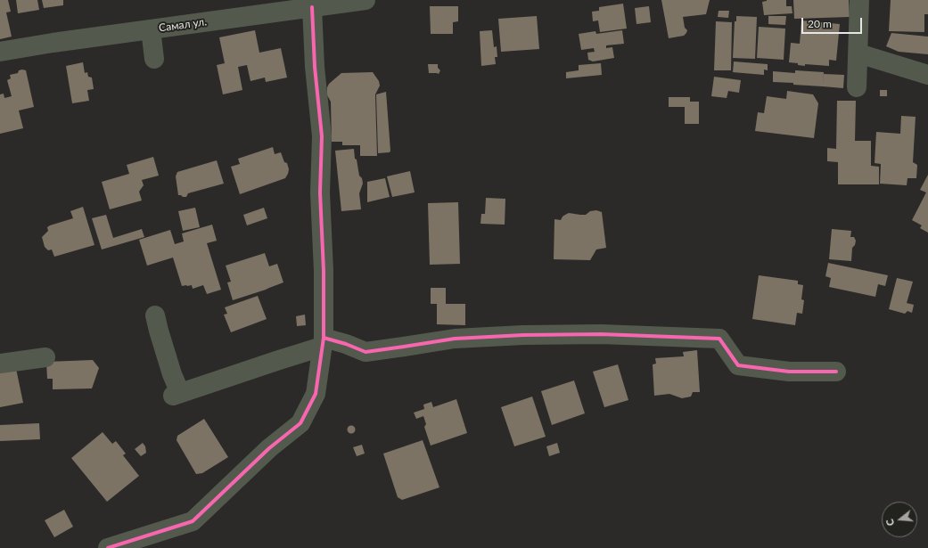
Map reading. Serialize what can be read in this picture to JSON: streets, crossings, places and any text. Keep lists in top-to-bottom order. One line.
{"streets":{"street":["Самал ул."]},"scale_bar":"20 m","north":"left"}
